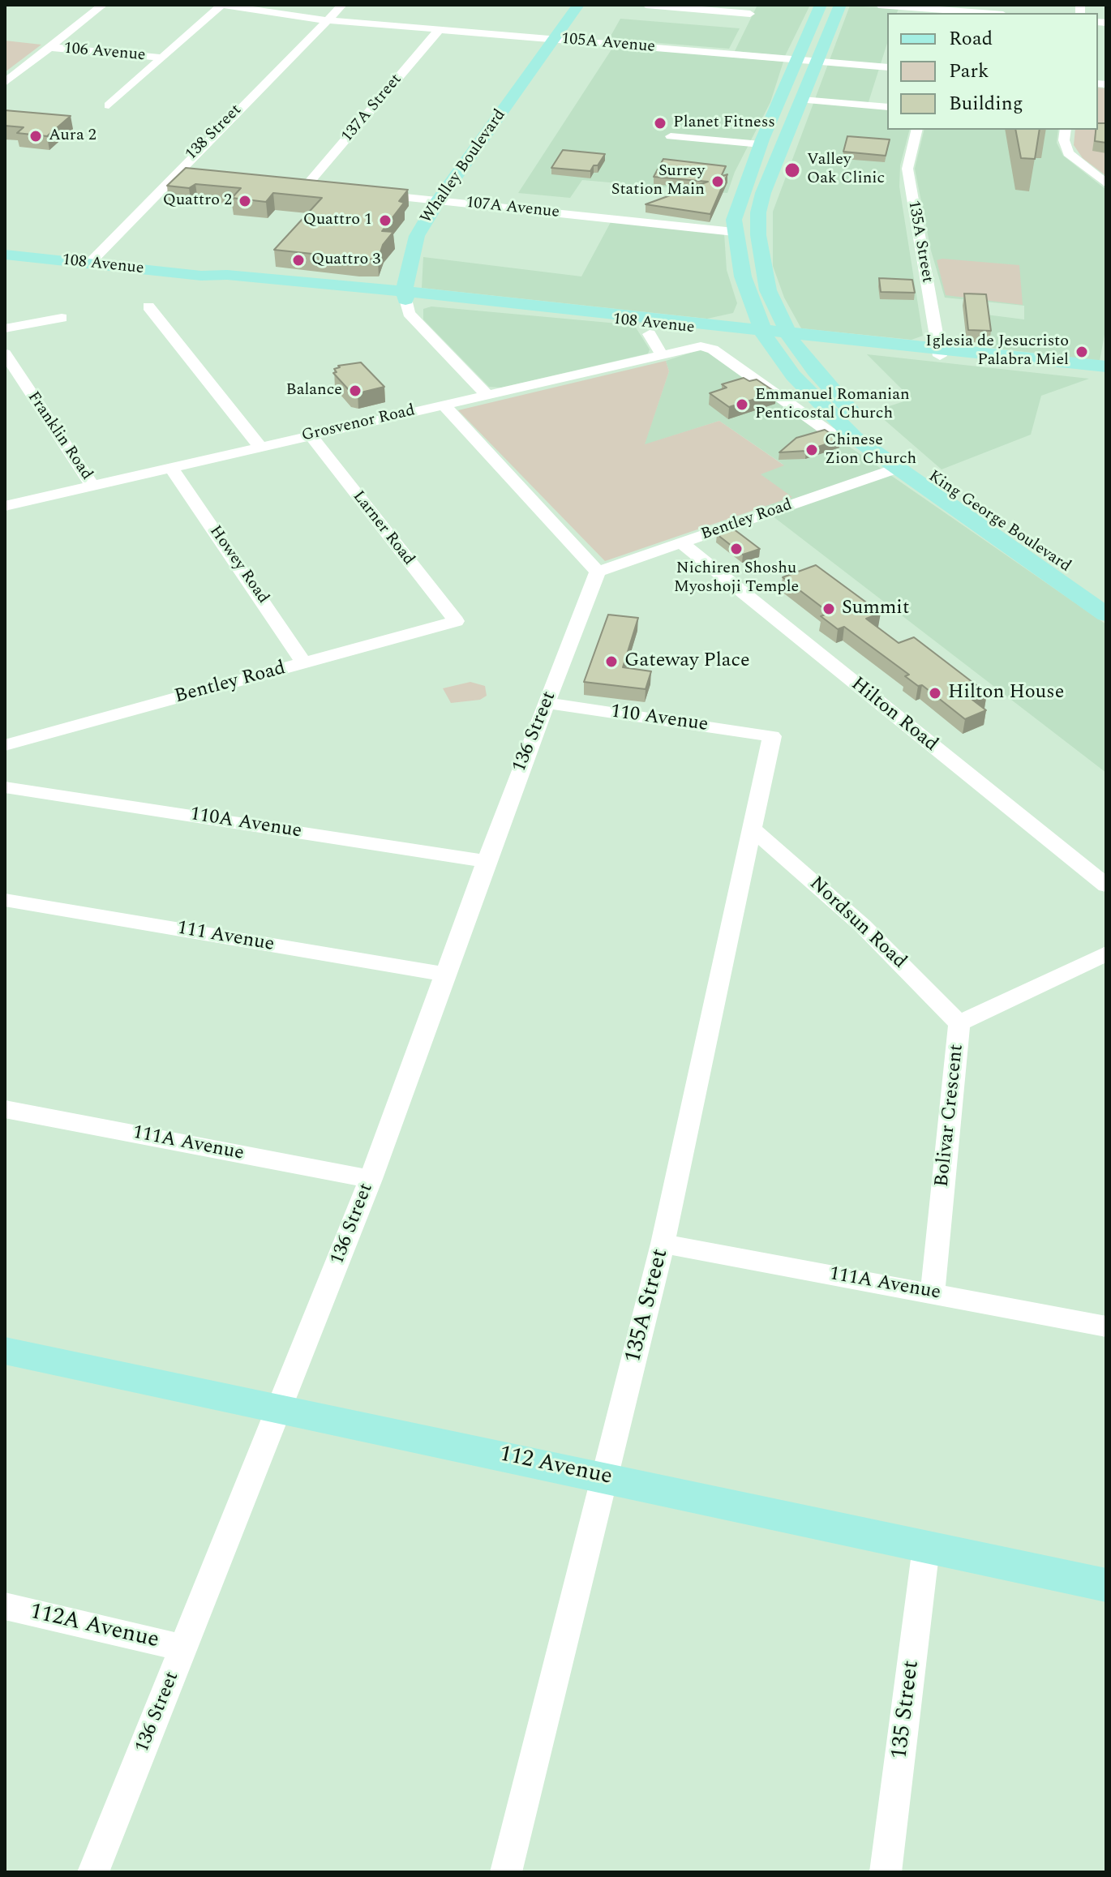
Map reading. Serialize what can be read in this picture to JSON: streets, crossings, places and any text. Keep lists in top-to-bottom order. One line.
{"streets":{"main road":["Whalley Boulevard","108 Avenue","King George Boulevard","112 Avenue"],"street":["105A Avenue","106 Avenue","137A Street","138 Street","107A Avenue","135A Street","Grosvenor Road","Franklin Road","Bentley Road","Larner Road","Howey Road","Hilton Road","110 Avenue","136 Street","110A Avenue","Nordsun Road","111 Avenue","Bolivar Crescent","111A Avenue","112A Avenue","135 Street"]},"crossings":[["105A Avenue","137A Street"],["105A Avenue","138 Street"],["105A Avenue","Whalley Boulevard"],["105A Avenue","King George Boulevard"],["138 Street","108 Avenue"],["Whalley Boulevard","107A Avenue"],["Whalley Boulevard","108 Avenue"],["107A Avenue","King George Boulevard"],["135A Street","108 Avenue"],["135A Street","110 Avenue"],["135A Street","Nordsun Road"],["135A Street","111A Avenue"],["135A Street","112 Avenue"],["108 Avenue","King George Boulevard"],["Grosvenor Road","Franklin Road"],["Grosvenor Road","King George Boulevard"],["Grosvenor Road","Larner Road"],["Grosvenor Road","Howey Road"],["Bentley Road","King George Boulevard"],["Bentley Road","Larner Road"],["Bentley Road","Howey Road"],["Bentley Road","Hilton Road"],["Bentley Road","136 Street"],["110 Avenue","136 Street"],["136 Street","110A Avenue"],["136 Street","111 Avenue"],["136 Street","111A Avenue"],["136 Street","112 Avenue"],["136 Street","112A Avenue"],["Nordsun Road","Bolivar Crescent"],["Bolivar Crescent","111A Avenue"],["112 Avenue","135 Street"]],"places":["Planet Fitness","Aura 2","Valley Oak Clinic","Surrey Station Main","Quattro 2","Quattro 1","Quattro 3","Iglesia de Jesucristo Palabra Miel","Balance","Emmanuel Romanian Penticostal Church","Chinese Zion Church","Nichiren Shoshu Myoshoji Temple","Summit","Gateway Place","Hilton House"],"legend":["Road","Park","Building"]}
